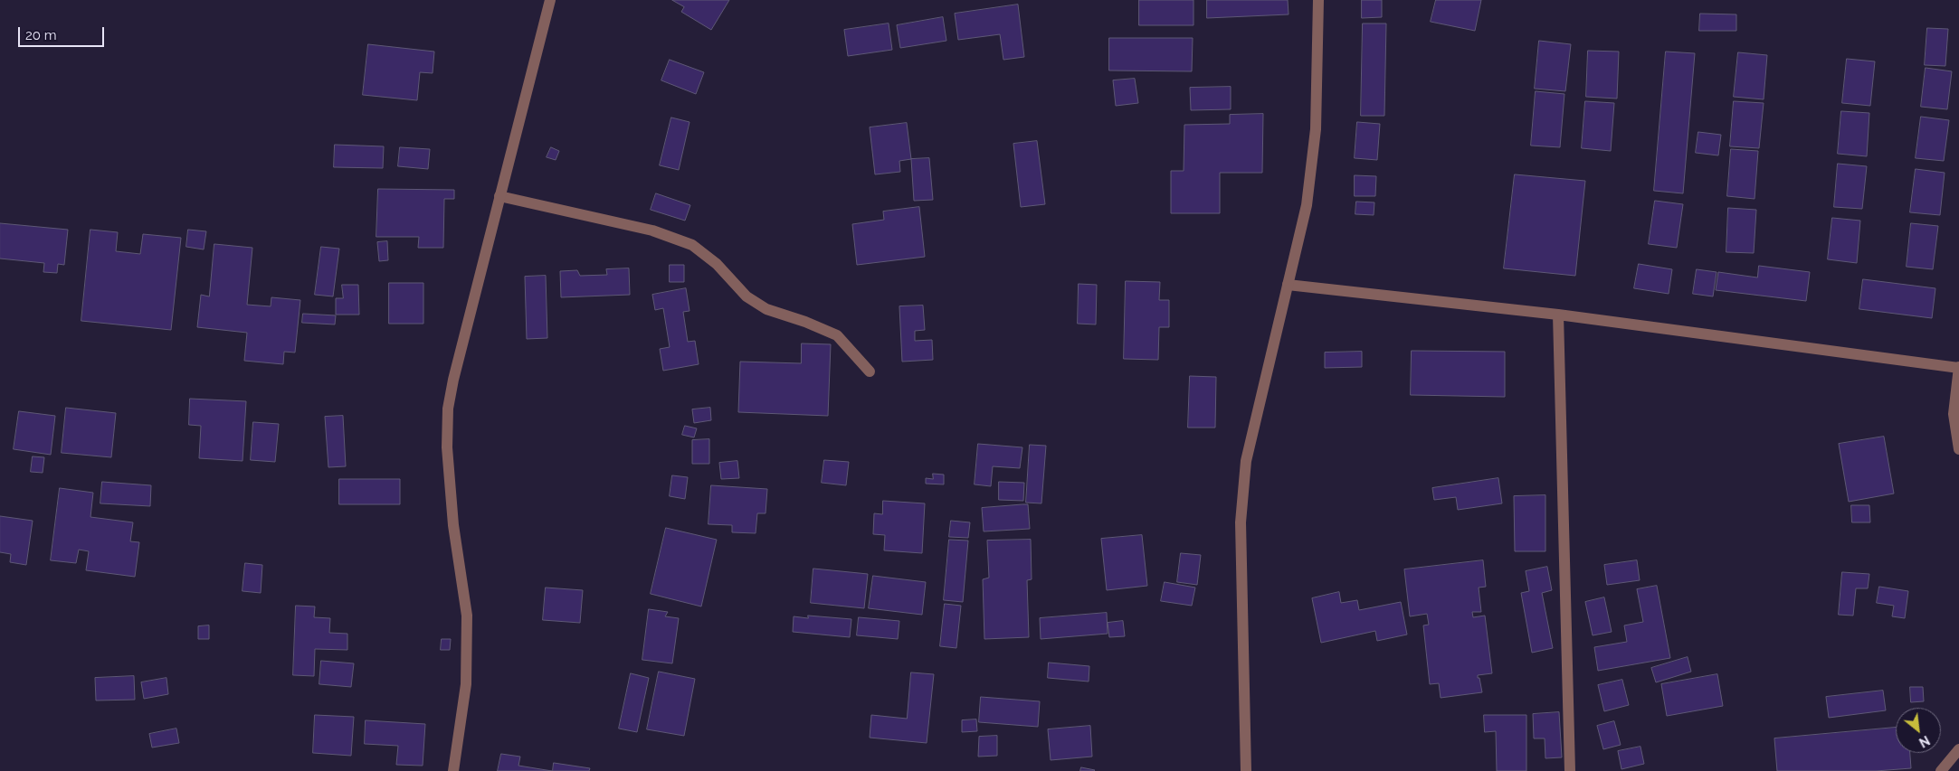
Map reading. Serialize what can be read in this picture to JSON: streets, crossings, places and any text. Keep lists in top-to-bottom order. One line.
{"scale_bar":"20 m","north":"bottom right"}
